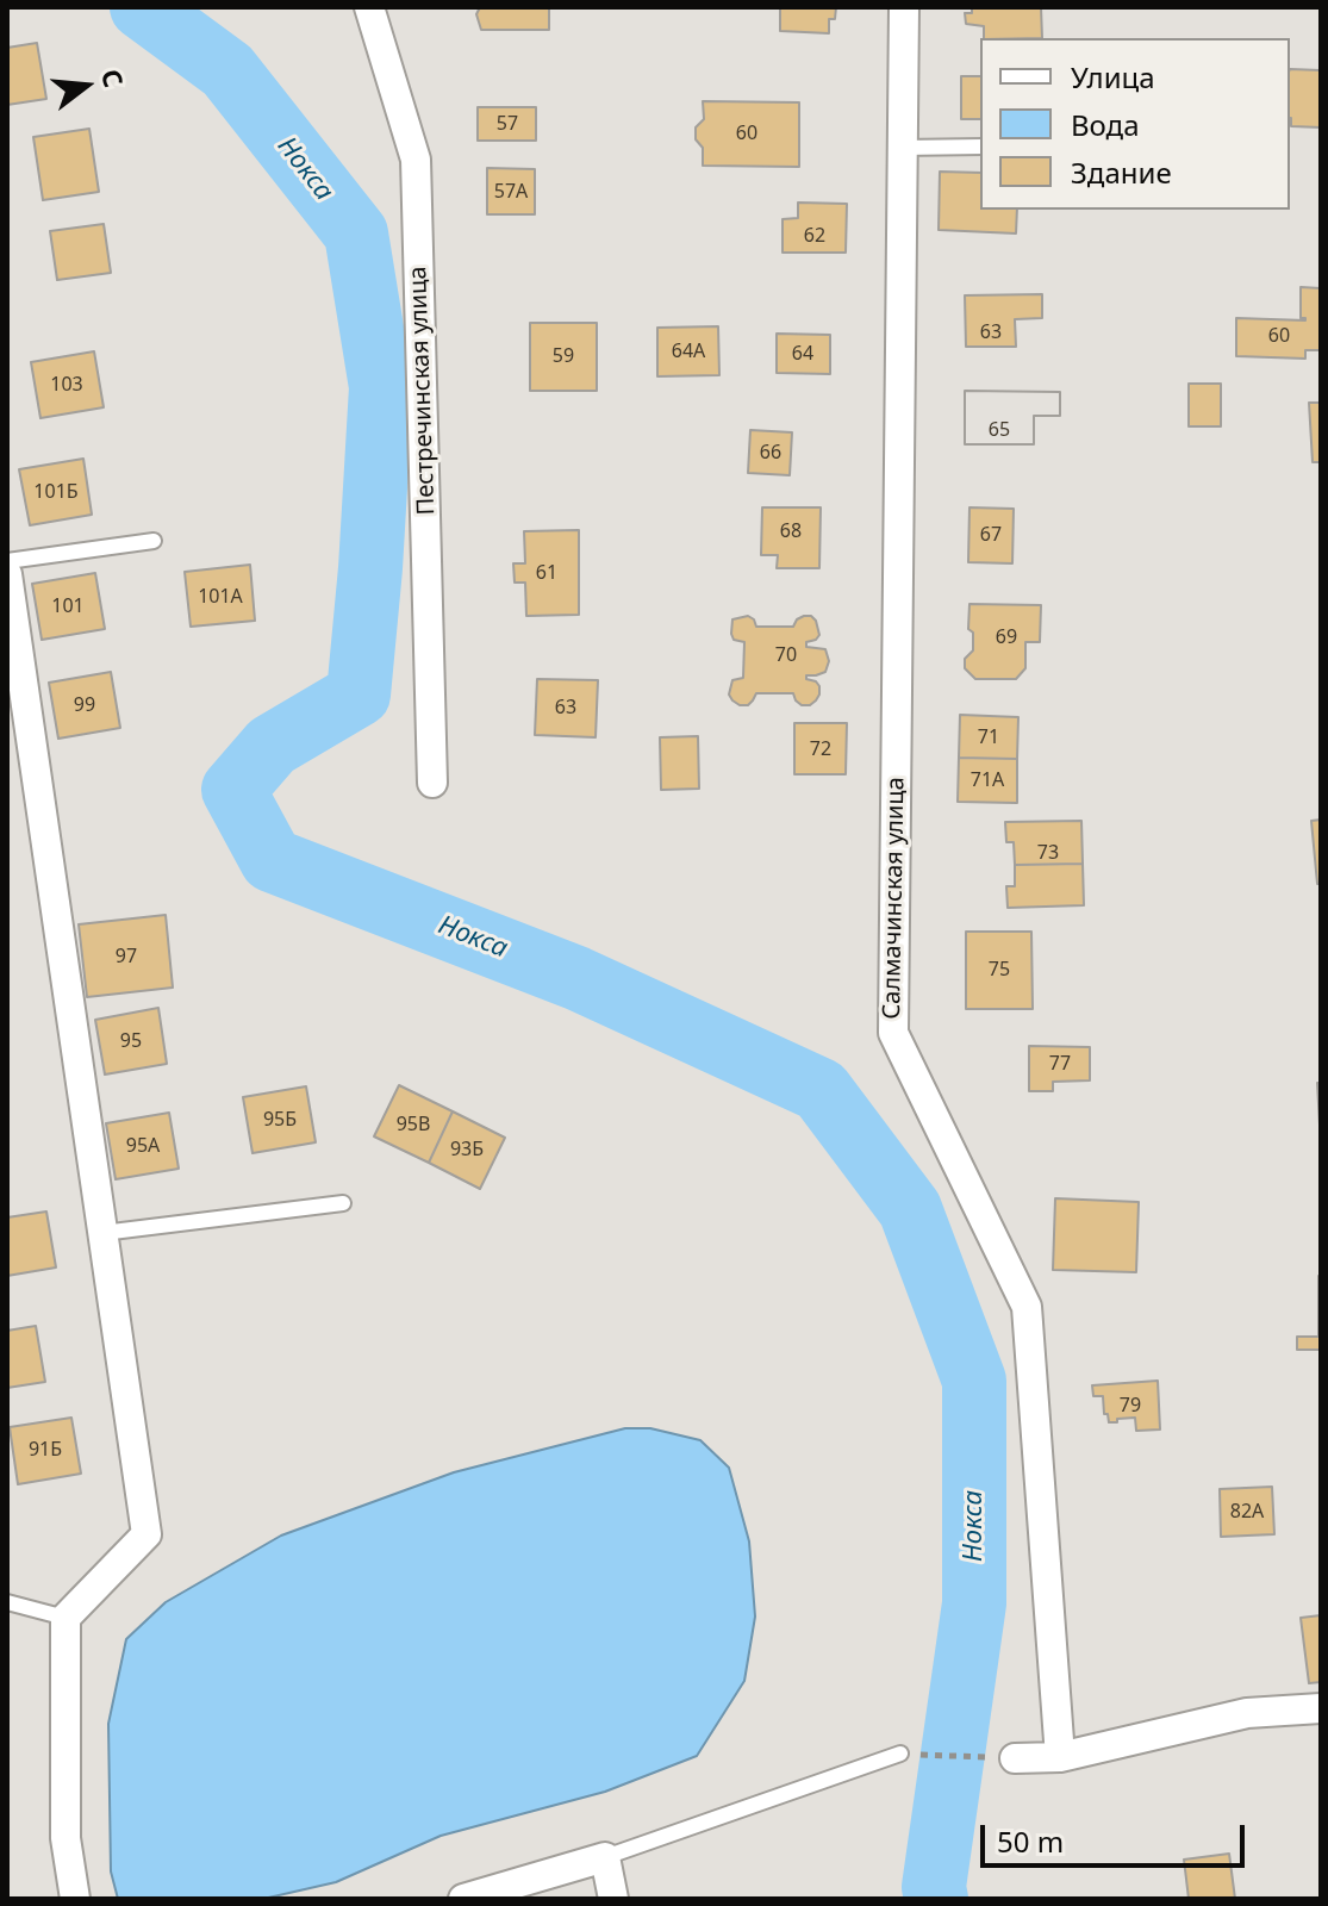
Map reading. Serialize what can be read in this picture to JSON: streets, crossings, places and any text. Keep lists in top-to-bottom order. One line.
{"streets":{"street":["Пестречинская улица","Салмачинская улица"]},"water":["Нокса"],"house_numbers":["57","60","57А","62","63","60","64А","64","59","103","65","66","101Б","68","67","61","101А","101","69","70","99","63","71","72","71А","73","97","75","95","77","95Б","95В","95А","93Б","79","91Б","82А"],"legend":["Улица","Вода","Здание"],"scale_bar":"50 m","north":"right"}
